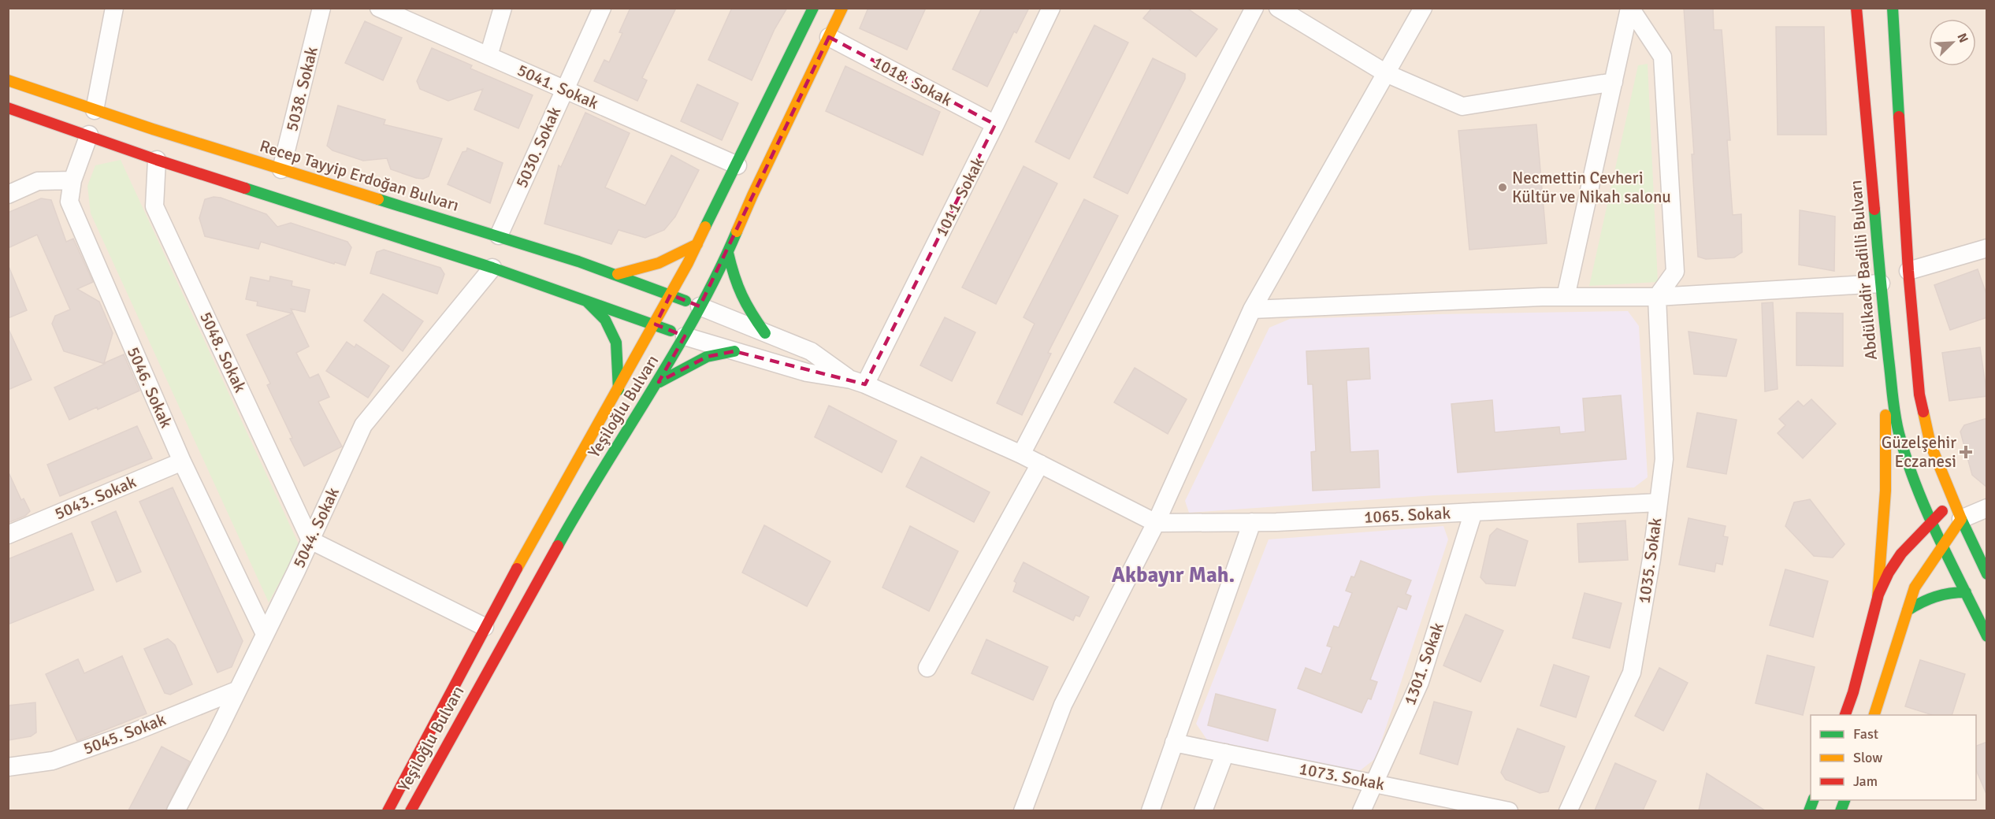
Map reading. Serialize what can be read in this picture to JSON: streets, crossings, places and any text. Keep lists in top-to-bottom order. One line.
{"streets":{"main road":["Recep Tayyip Erdoğan Bulvarı","Abdülkadir Badilli Bulvarı","Yeşiloğlu Bulvarı"],"street":["1018. Sokak","5041. Sokak","5038. Sokak","5030. Sokak","1011. Sokak","5048. Sokak","5046. Sokak","5043. Sokak","1065. Sokak","5044. Sokak","1035. Sokak","1301. Sokak","5045. Sokak","1073. Sokak"]},"crossings":[["1018. Sokak","1011. Sokak"],["1018. Sokak","Yeşiloğlu Bulvarı"],["5041. Sokak","5030. Sokak"],["5041. Sokak","Yeşiloğlu Bulvarı"],["5038. Sokak","Recep Tayyip Erdoğan Bulvarı"],["5030. Sokak","Recep Tayyip Erdoğan Bulvarı"],["Recep Tayyip Erdoğan Bulvarı","Yeşiloğlu Bulvarı"],["5048. Sokak","5044. Sokak"],["5046. Sokak","5043. Sokak"],["5046. Sokak","5044. Sokak"],["1065. Sokak","1035. Sokak"],["1065. Sokak","1301. Sokak"],["5044. Sokak","5045. Sokak"],["1301. Sokak","1073. Sokak"]],"districts":["Akbayır Mah."],"places":{"other":["Necmettin Cevheri Kültür ve Nikah salonu"],"health":["Güzelşehir Eczanesi"]},"legend":["Fast","Slow","Jam"],"north":"top right"}
